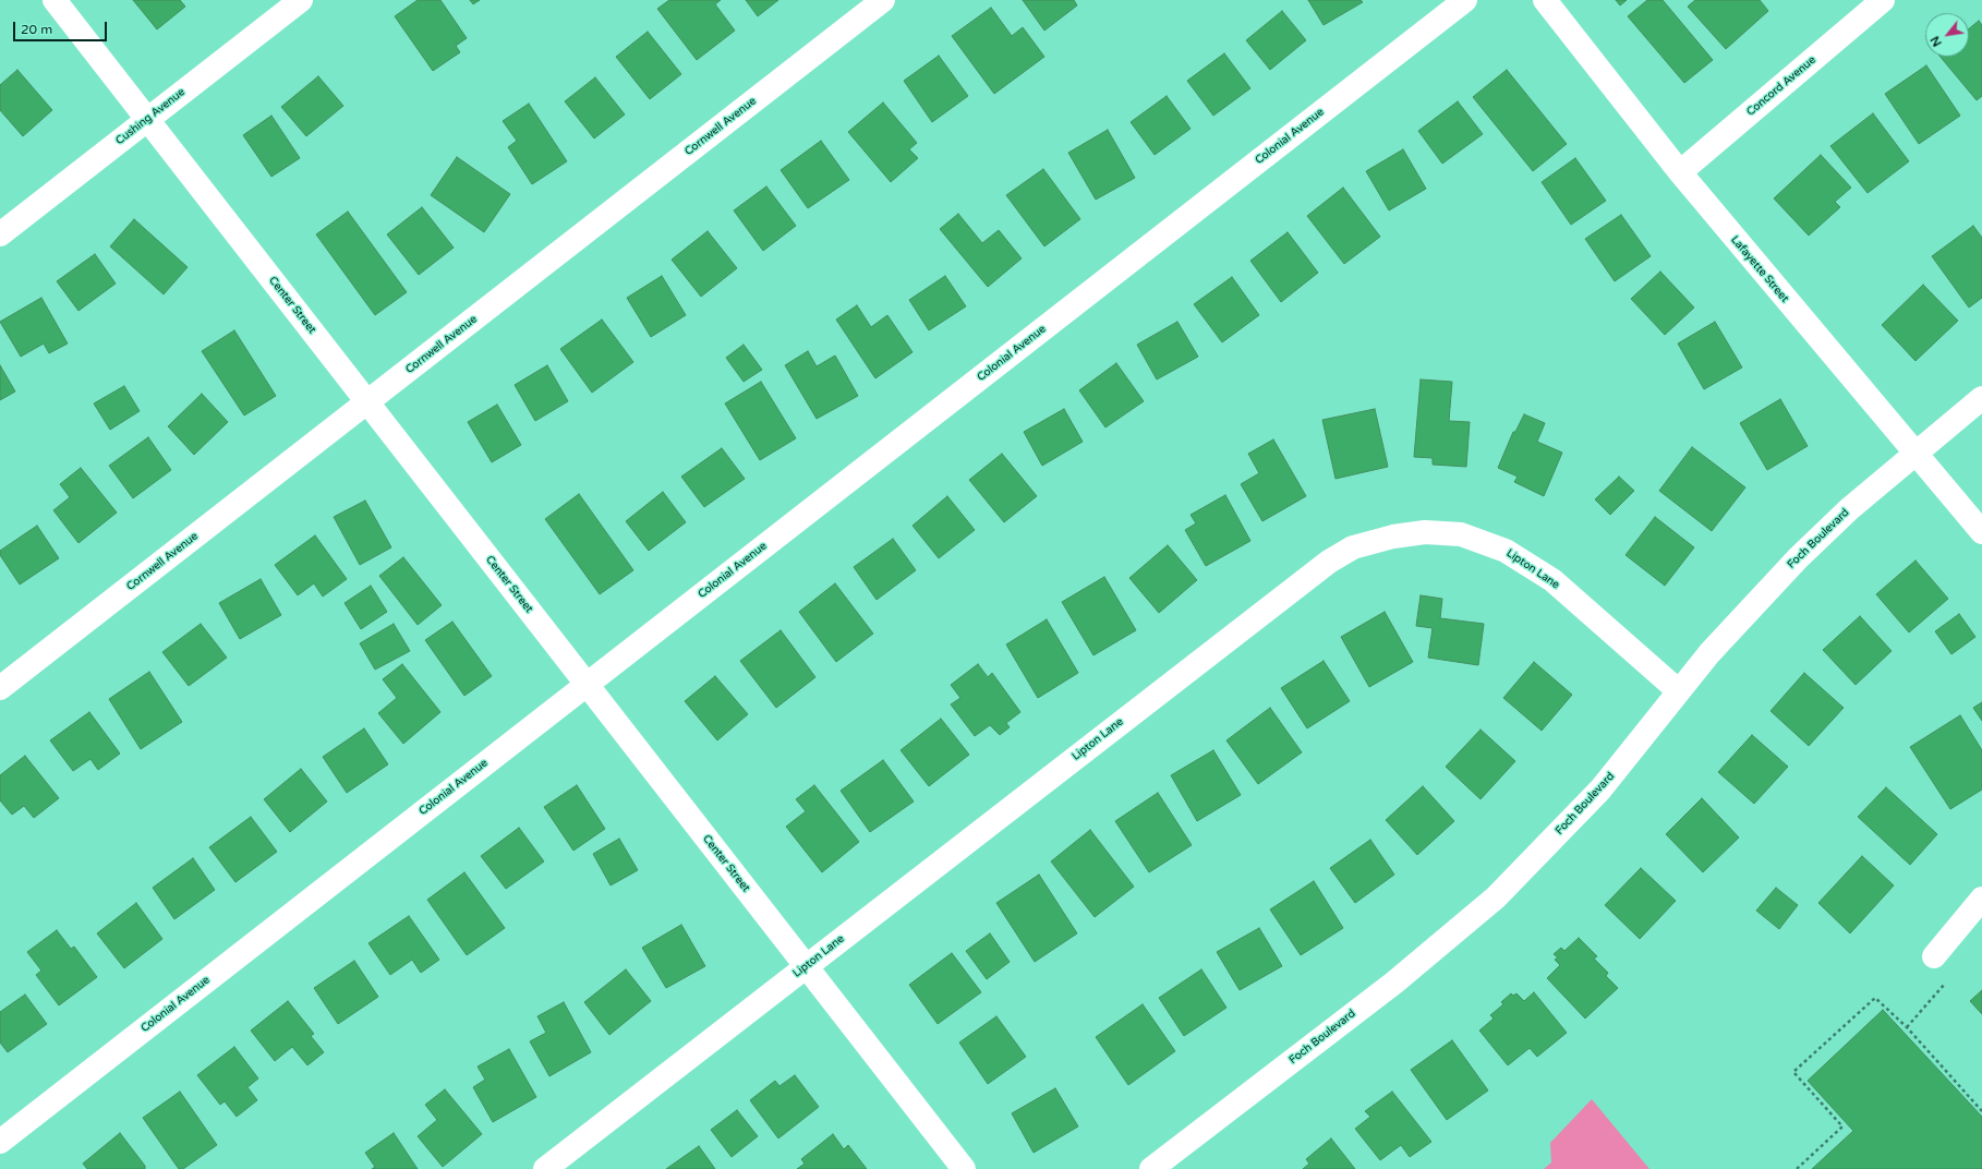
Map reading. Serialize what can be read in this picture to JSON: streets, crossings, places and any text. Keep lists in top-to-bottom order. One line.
{"streets":{"street":["Concord Avenue","Cushing Avenue","Cornwell Avenue","Colonial Avenue","Lafayette Street","Center Street","Foch Boulevard","Lipton Lane"]},"crossings":[["Concord Avenue","Lafayette Street"],["Cushing Avenue","Center Street"],["Cornwell Avenue","Center Street"],["Colonial Avenue","Center Street"],["Lafayette Street","Foch Boulevard"],["Center Street","Lipton Lane"],["Foch Boulevard","Lipton Lane"]],"scale_bar":"20 m","north":"bottom left"}
